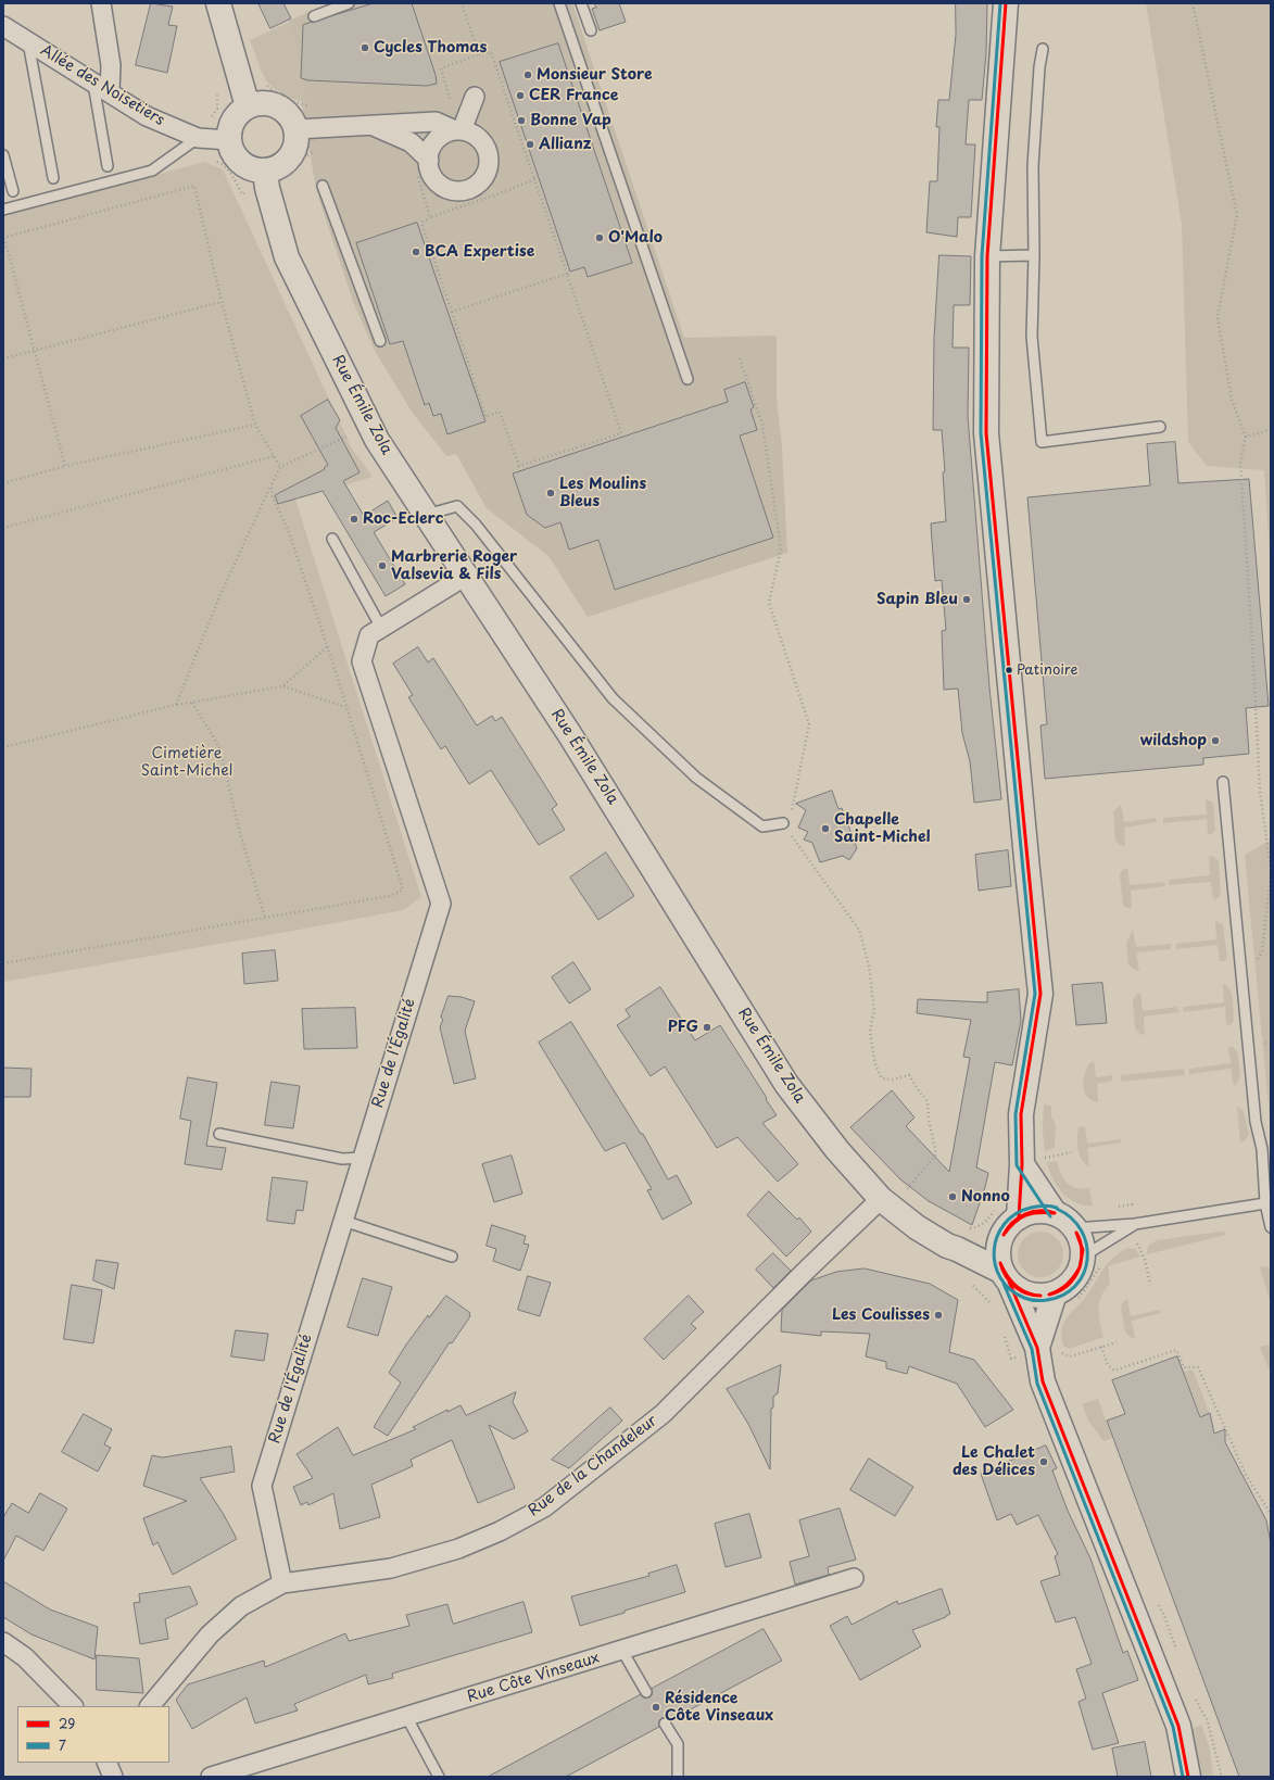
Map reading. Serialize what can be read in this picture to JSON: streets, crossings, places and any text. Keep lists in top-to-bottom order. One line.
{"streets":{"main road":["Rue Émile Zola"],"street":["Allée des Noisetiers","Rue de l'Égalité","Rue de la Chandeleur","Rue Côte Vinseaux"]},"crossings":[["Allée des Noisetiers","Rue Émile Zola"],["Rue Émile Zola","Rue de l'Égalité"],["Rue Émile Zola","Rue de la Chandeleur"],["Rue de l'Égalité","Rue de la Chandeleur"]],"parks":["Cimetière Saint-Michel"],"places":["Cycles Thomas","Monsieur Store","CER France","Bonne Vap","Allianz","O'Malo","BCA Expertise","Les Moulins Bleus","Roc-Eclerc","Marbrerie Roger Valsevia & Fils","Sapin Bleu","Patinoire","wildshop","Chapelle Saint-Michel","PFG","Nonno","Les Coulisses","Le Chalet des Délices","Résidence Côte Vinseaux"],"lines":["transit line 29","transit line 7"],"legend":["29","7"]}
